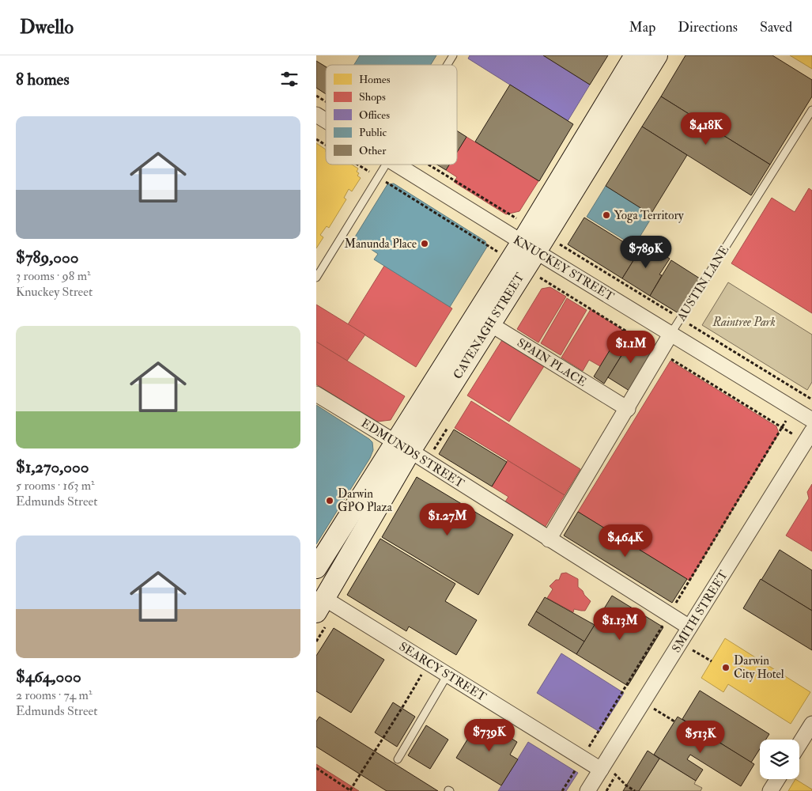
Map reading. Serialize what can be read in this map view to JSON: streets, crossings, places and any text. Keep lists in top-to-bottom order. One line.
{"streets":{"street":["KNUCKEY STREET","AUSTIN LANE","CAVENAGH STREET","SPAIN PLACE","EDMUNDS STREET","SMITH STREET","SEARCY STREET"]},"crossings":[["KNUCKEY STREET","AUSTIN LANE"],["KNUCKEY STREET","CAVENAGH STREET"],["AUSTIN LANE","SPAIN PLACE"],["AUSTIN LANE","EDMUNDS STREET"],["CAVENAGH STREET","SPAIN PLACE"],["CAVENAGH STREET","EDMUNDS STREET"],["CAVENAGH STREET","SEARCY STREET"],["EDMUNDS STREET","SMITH STREET"],["SMITH STREET","SEARCY STREET"]],"parks":["Raintree Park"],"places":["Yoga Territory","Manunda Place","Darwin GPO Plaza","Darwin City Hotel"],"legend":["Homes","Shops","Offices","Public","Other"],"page":{"header":"Dwello","nav":["Map","Directions","Saved"],"heading":"8 homes","list":[{"name":"$789,000","note":"3 rooms · 98 m² · Knuckey Street"},{"name":"$1,270,000","note":"5 rooms · 163 m² · Edmunds Street"},{"name":"$464,000","note":"2 rooms · 74 m² · Edmunds Street"}],"price":["$418K","$789K","$1.1M","$1.27M","$464K","$1.13M","$739K","$513K"]}}
